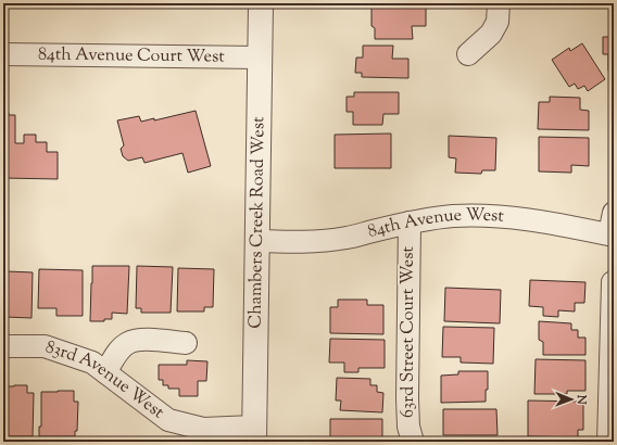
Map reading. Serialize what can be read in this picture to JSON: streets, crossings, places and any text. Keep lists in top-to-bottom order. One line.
{"streets":{"street":["84th Avenue Court West","Chambers Creek Road West","84th Avenue West","63rd Street Court West","83rd Avenue West"]},"crossings":[["84th Avenue Court West","Chambers Creek Road West"],["Chambers Creek Road West","84th Avenue West"],["Chambers Creek Road West","83rd Avenue West"],["84th Avenue West","63rd Street Court West"]],"north":"right"}
